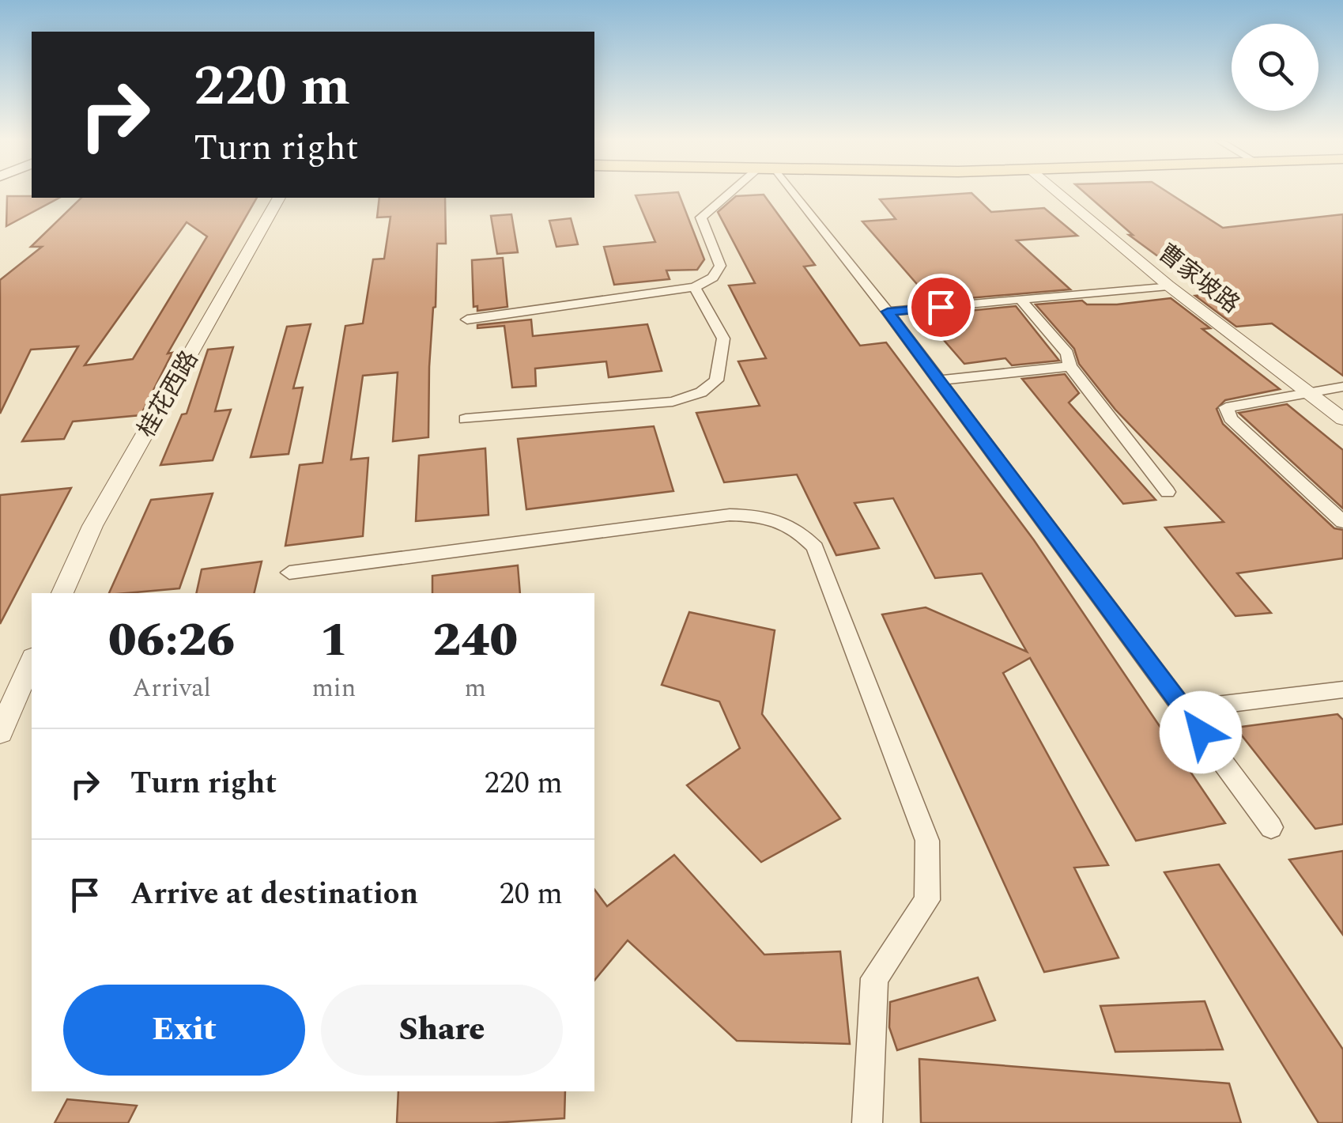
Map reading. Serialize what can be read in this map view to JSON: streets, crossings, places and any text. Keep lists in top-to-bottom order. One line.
{"streets":{"street":["曹家坡路","桂花西路"]},"page":{"turn":["220 m","Turn right"],"eta":["06:26","Arrival","1","min","240","m"],"list":[{"name":"Turn right","value":"220 m"},{"name":"Arrive at destination","value":"20 m"}],"buttons":["Exit","Share"]}}
